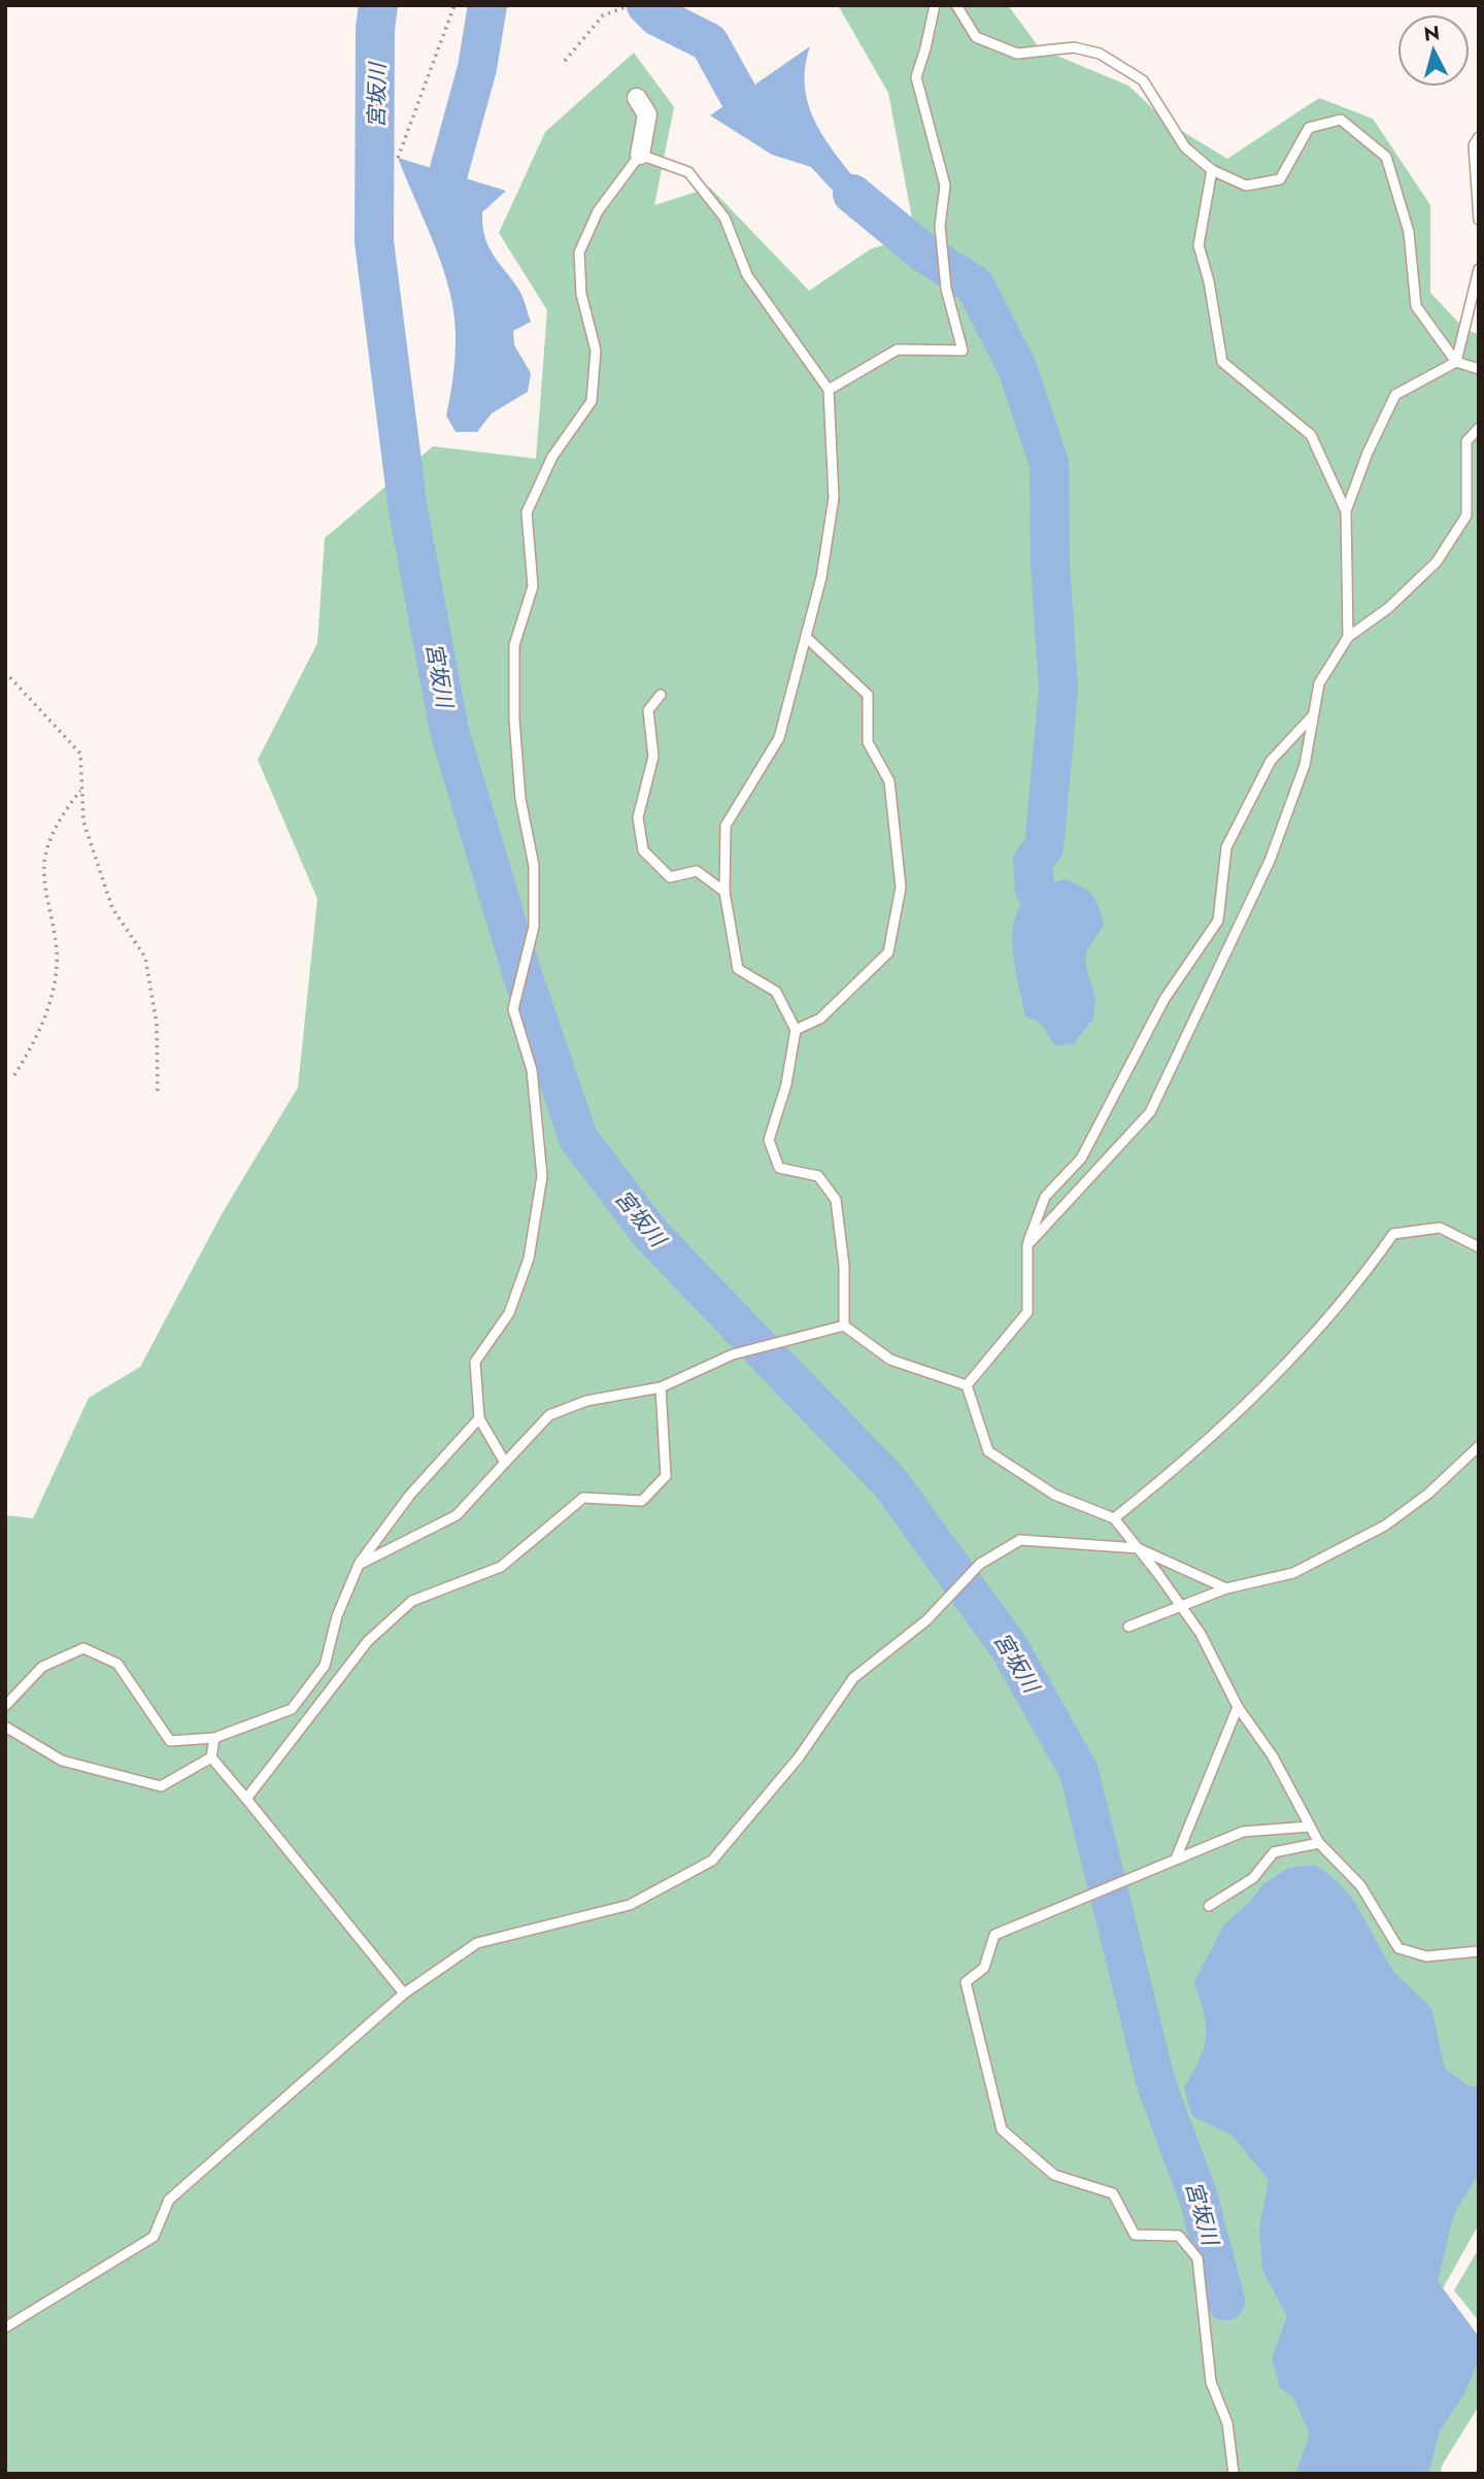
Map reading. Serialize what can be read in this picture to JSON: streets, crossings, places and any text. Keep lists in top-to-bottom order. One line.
{"water":["宮坂川"],"north":"top"}
